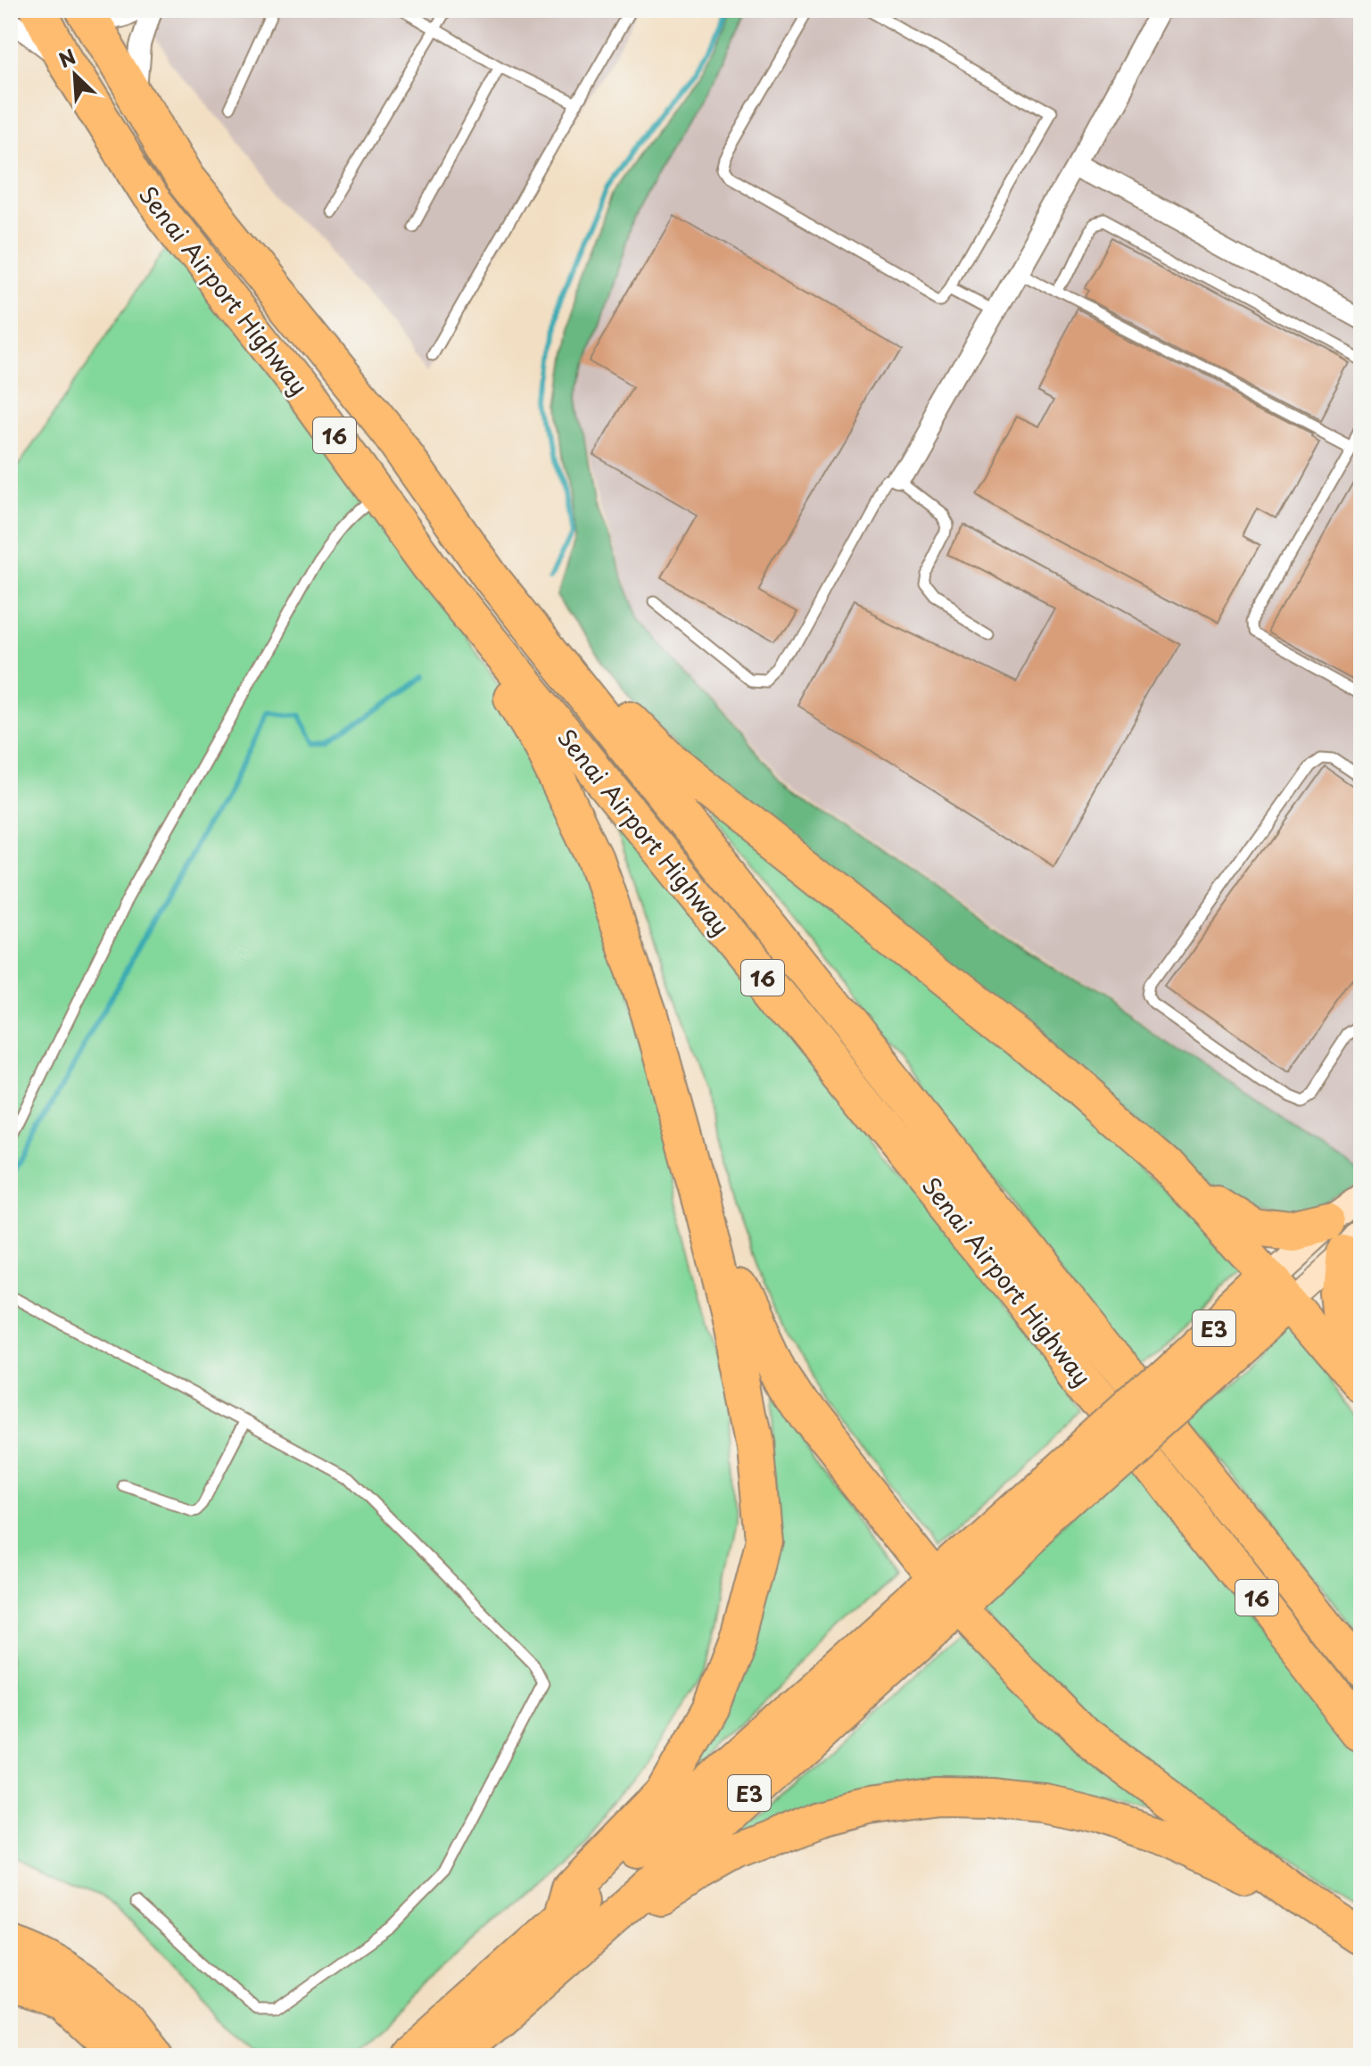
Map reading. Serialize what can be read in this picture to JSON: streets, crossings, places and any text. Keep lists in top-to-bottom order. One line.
{"streets":{"highway":["Senai Airport Highway","16","E3"]},"north":"top left"}
